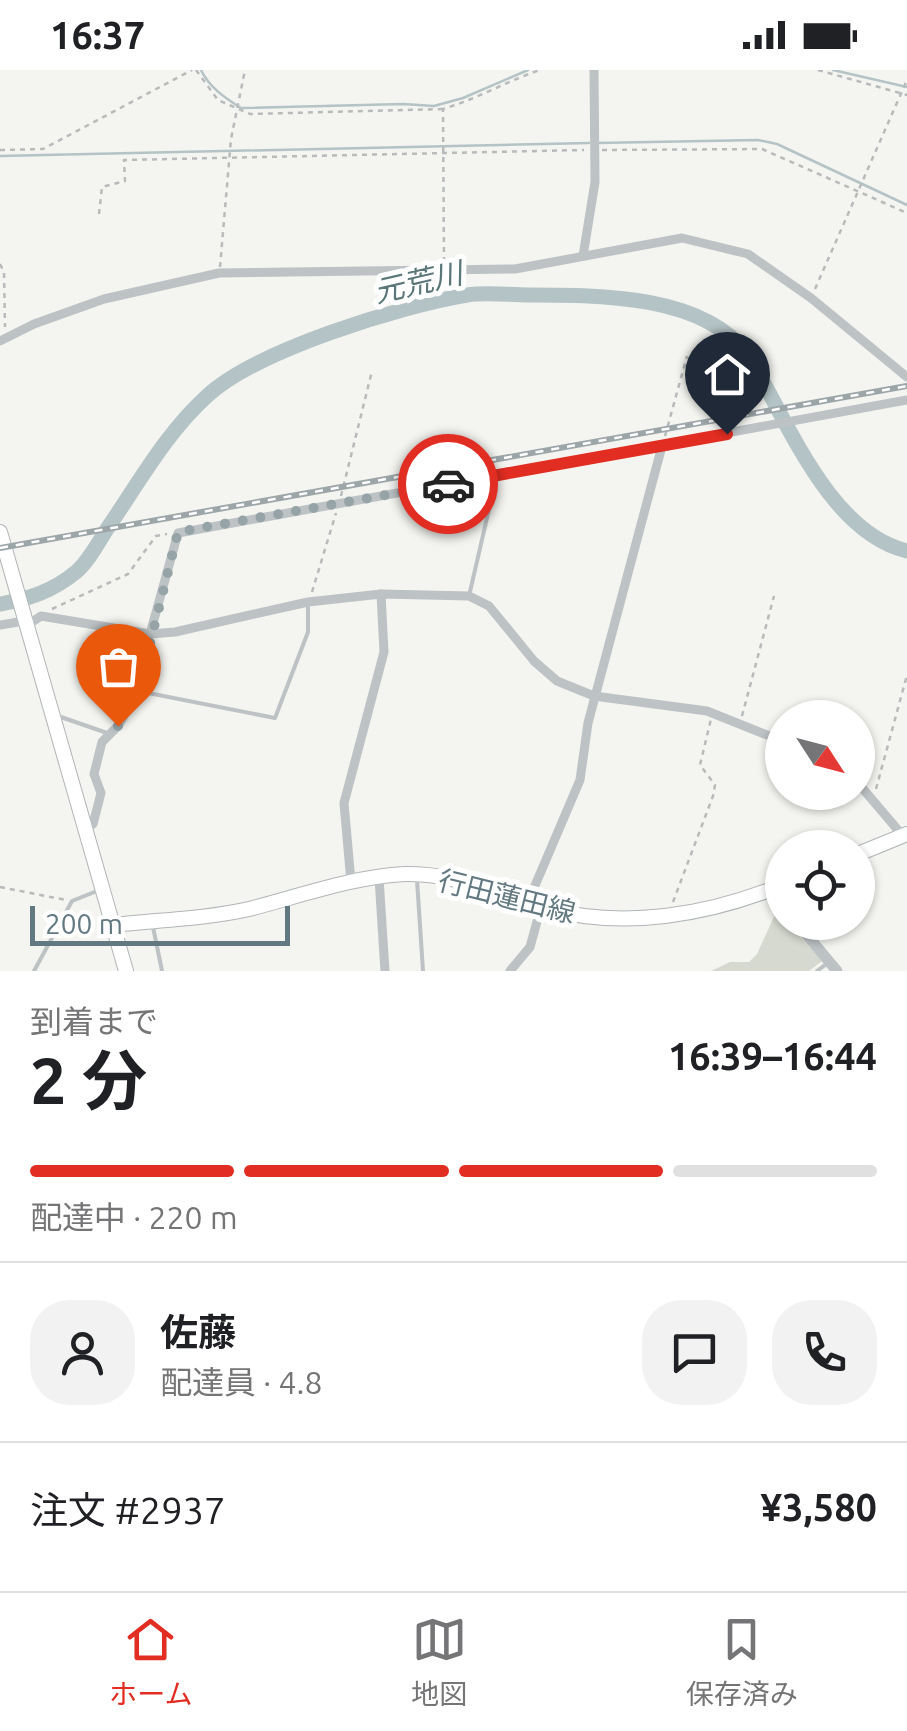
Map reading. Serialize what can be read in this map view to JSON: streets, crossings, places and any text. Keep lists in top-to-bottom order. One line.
{"streets":{"main road":["行田蓮田線"]},"water":["元荒川"],"scale_bar":"200 m","north":"bottom right","page":{"status":"16:37","scale":"200 m","heading":["2 分","到着まで","16:39–16:44"],"panel":["佐藤","配達員 · 4.8","注文 #2937","¥3,580"],"bar":"配達中 · 220 m","tabs":["ホーム","地図","保存済み"]}}
